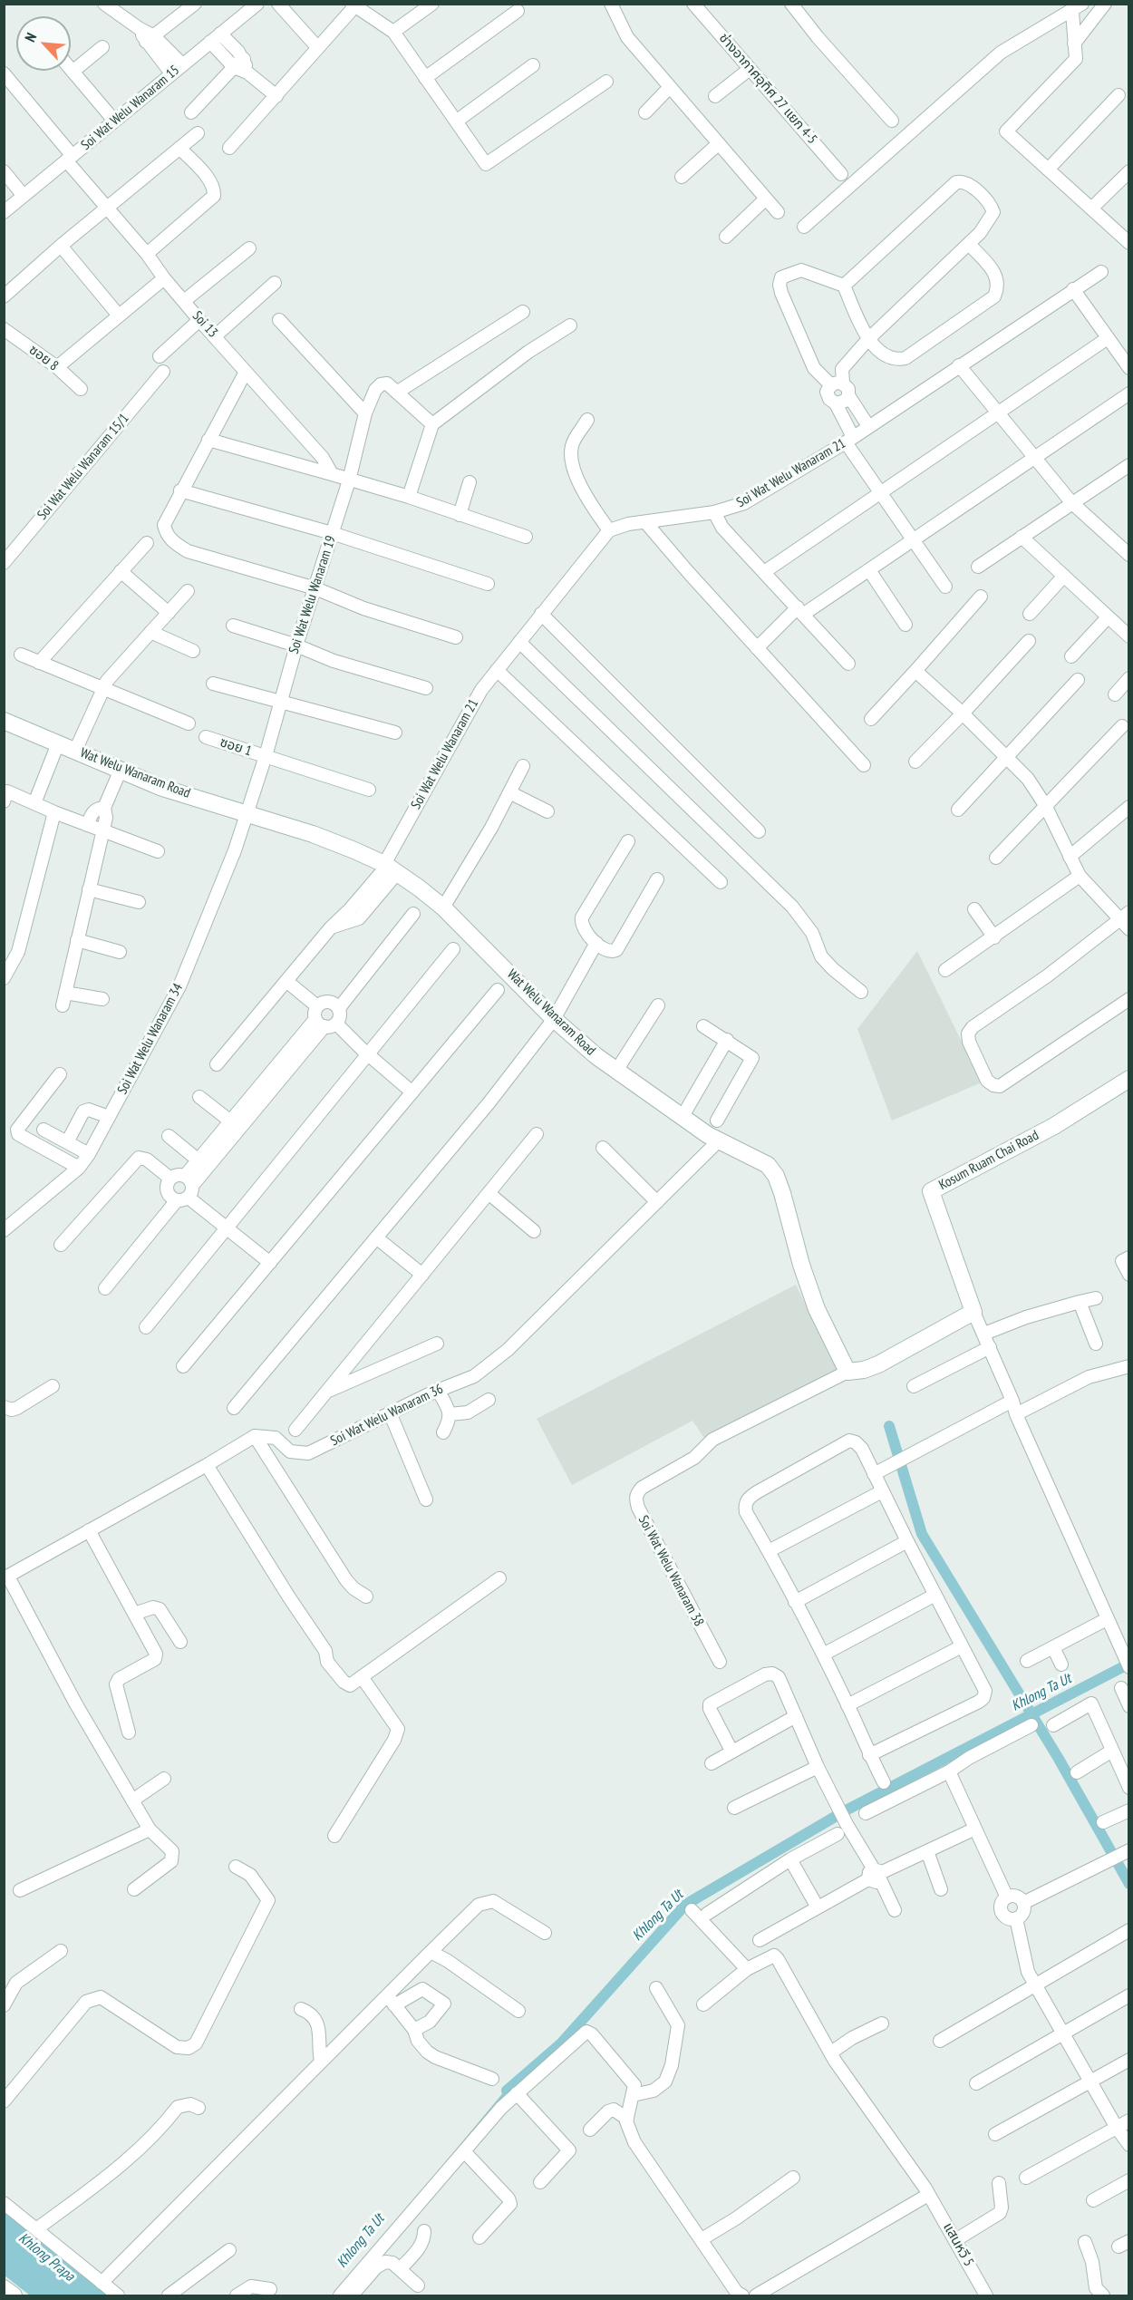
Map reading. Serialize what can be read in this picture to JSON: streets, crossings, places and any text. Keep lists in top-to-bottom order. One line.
{"streets":{"street":["ช่างอากาศอุทิศ 27 แยก 4-5","Soi Wat Welu Wanaram 15","Soi 13","ซอย 8","Soi Wat Welu Wanaram 15/1","Soi Wat Welu Wanaram 21","Soi Wat Welu Wanaram 19","ซอย 1","Wat Welu Wanaram Road","Soi Wat Welu Wanaram 34","Kosum Ruam Chai Road","Soi Wat Welu Wanaram 36","Soi Wat Welu Wanaram 38","แสนหวี 5"]},"crossings":[["Soi Wat Welu Wanaram 15","Soi 13"],["Soi Wat Welu Wanaram 21","Wat Welu Wanaram Road"],["Soi Wat Welu Wanaram 19","ซอย 1"],["Soi Wat Welu Wanaram 19","Wat Welu Wanaram Road"],["Soi Wat Welu Wanaram 19","Soi Wat Welu Wanaram 34"],["Wat Welu Wanaram Road","Soi Wat Welu Wanaram 34"],["Wat Welu Wanaram Road","Soi Wat Welu Wanaram 36"],["Wat Welu Wanaram Road","Soi Wat Welu Wanaram 38"]],"water":["Khlong Ta Ut","Khlong Prapa"],"north":"top left"}
